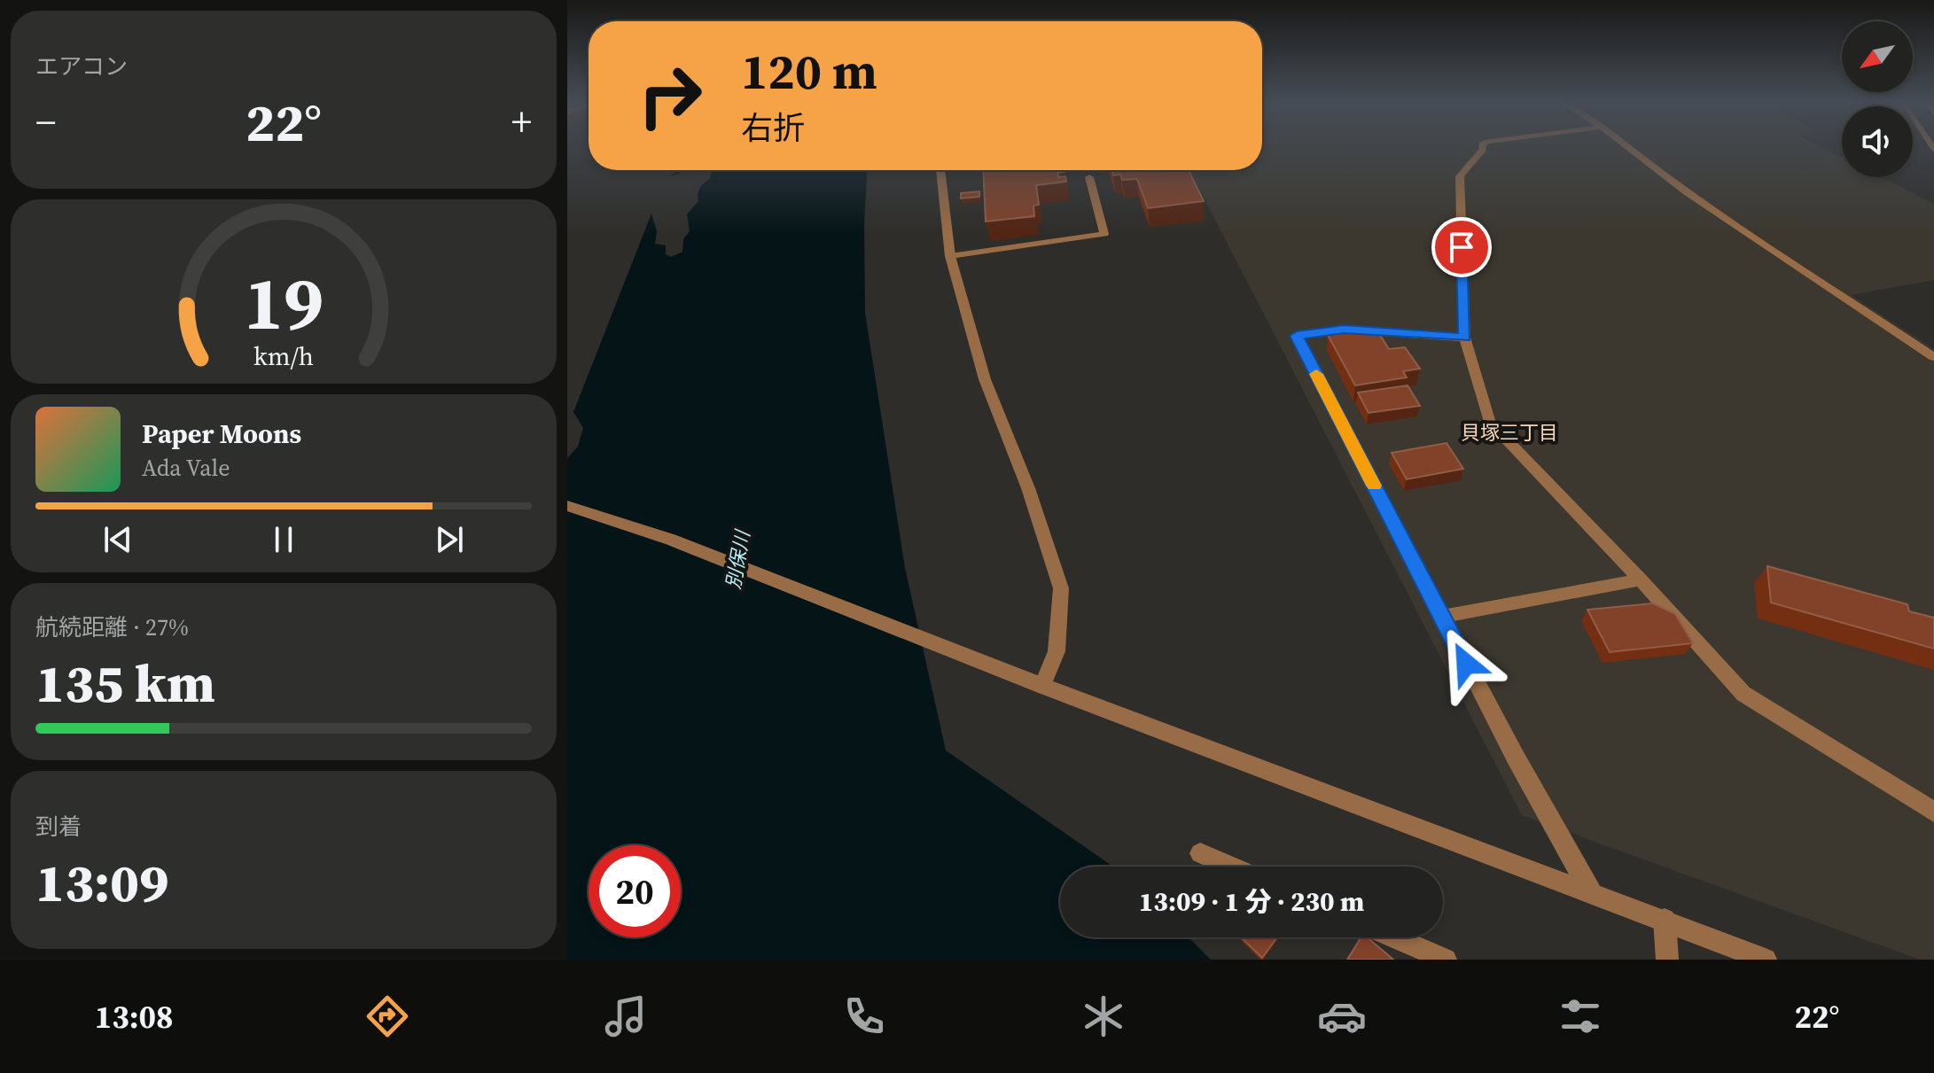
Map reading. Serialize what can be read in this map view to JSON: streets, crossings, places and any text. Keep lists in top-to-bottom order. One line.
{"districts":["貝塚三丁目"],"water":["別保川"],"north":"bottom left","page":{"tile":["エアコン",["航続距離 · 27%","135 km"],["到着","13:09"]],"turn":["120 m","右折"],"heat":["−","22°","+"],"song":["Paper Moons","Ada Vale"],"limit":"20","trip":"13:09 · 1 分 · 230 m","tabs":["13:08","22°"],"gauge":["19","km/h"]}}
